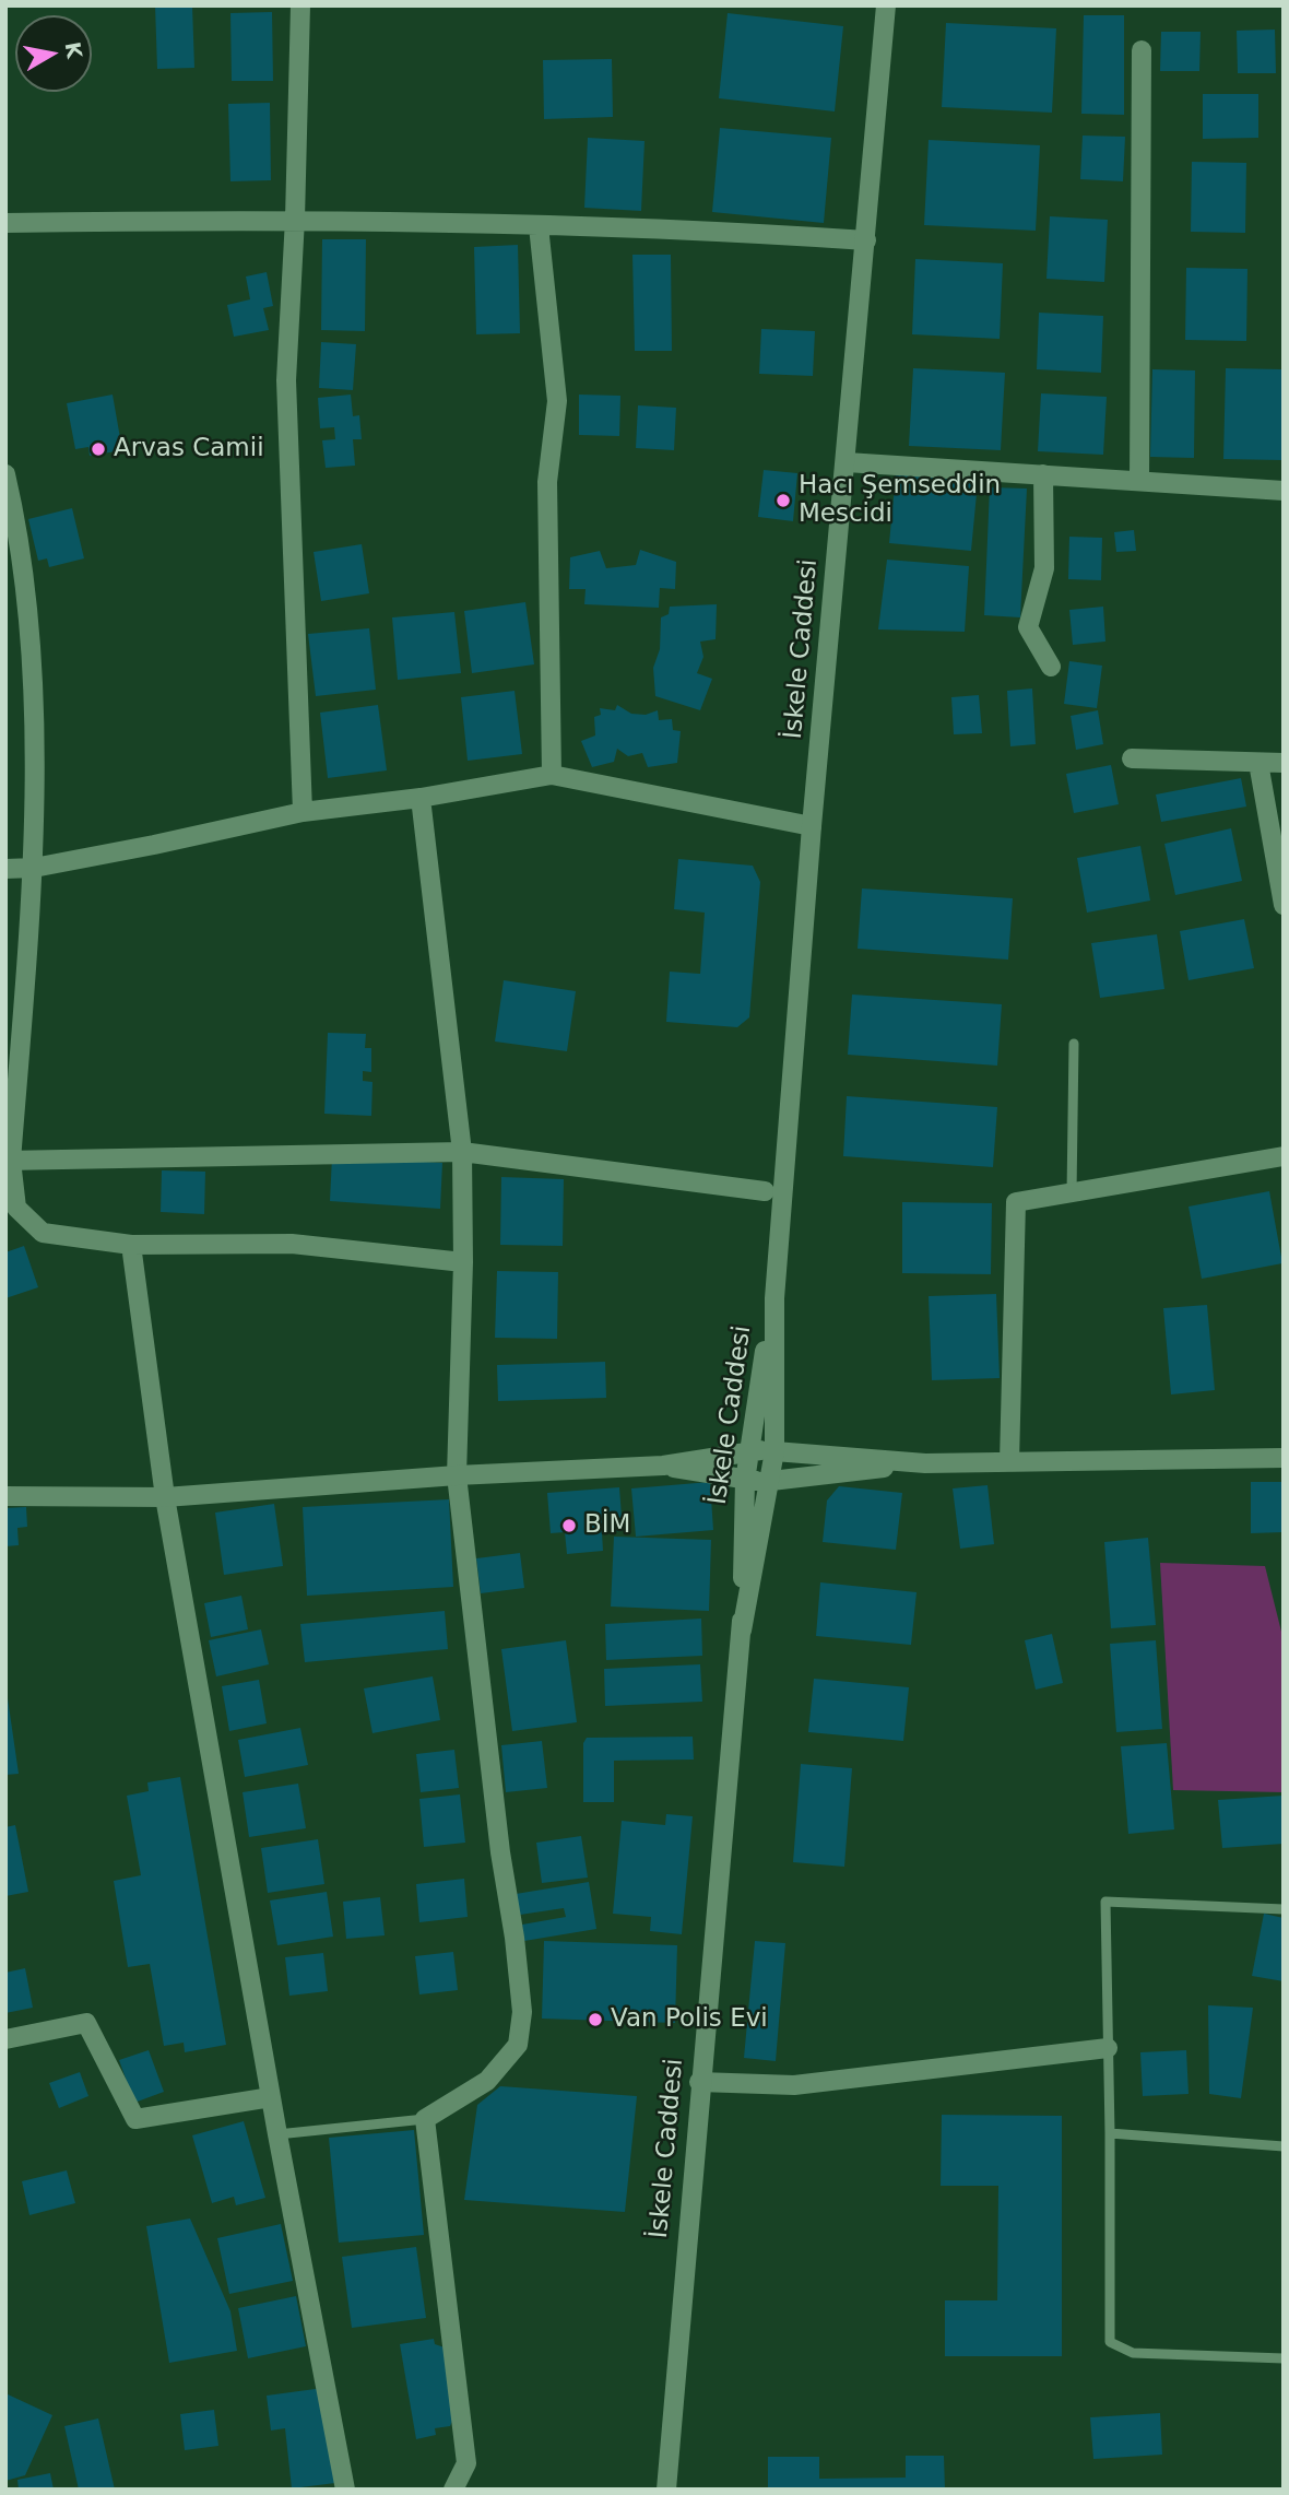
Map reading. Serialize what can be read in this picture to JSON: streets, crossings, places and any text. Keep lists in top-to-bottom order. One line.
{"streets":{"street":["İskele Caddesi"]},"places":["Arvas Camii","Hacı Şemseddin Mescidi","BİM","Van Polis Evi"],"north":"right"}
